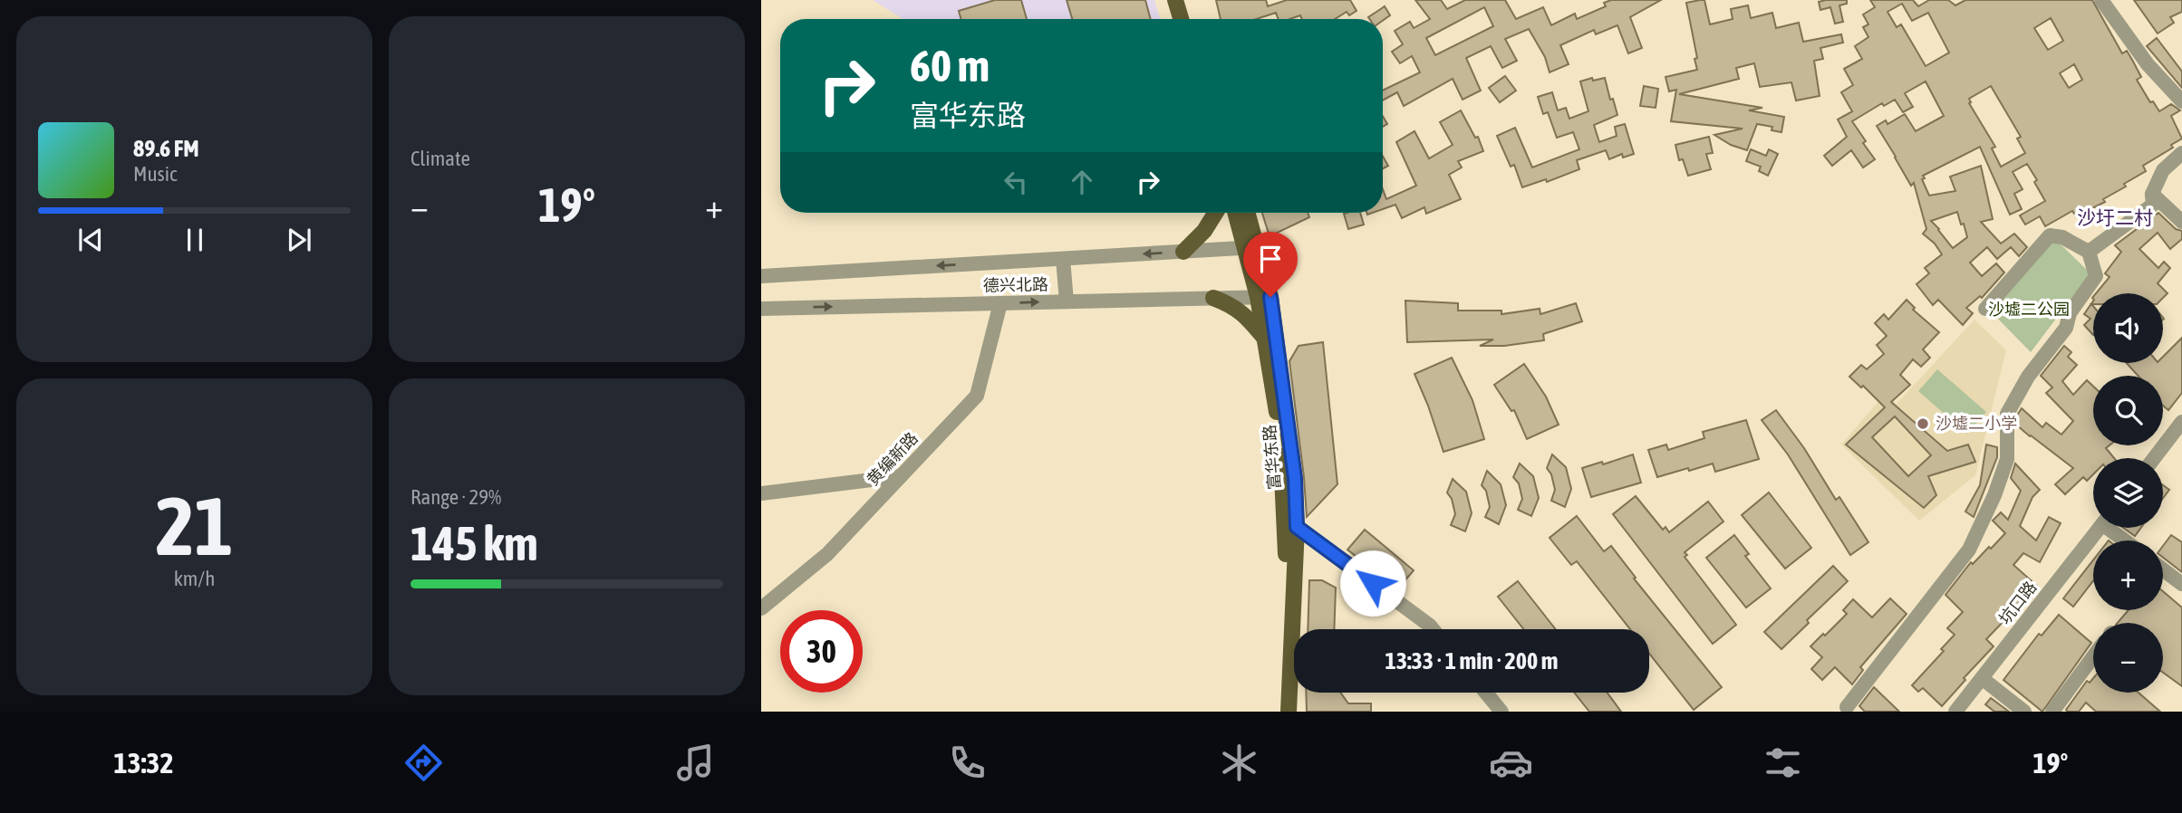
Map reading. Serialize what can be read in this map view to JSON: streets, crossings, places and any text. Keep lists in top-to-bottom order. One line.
{"streets":{"main road":["富华东路"],"street":["德兴北路","黄编新路","坑口路"]},"crossings":[["德兴北路","富华东路"],["德兴北路","黄编新路"]],"districts":["沙圩二村"],"parks":["沙墟二公园"],"places":["沙墟二小学"],"page":{"tile":["Climate",["21","km/h"],["Range · 29%","145 km"]],"turn":["60 m","富华东路"],"song":["89.6 FM","Music"],"heat":["−","19°","+"],"map_buttons":["+","−"],"limit":"30","trip":"13:33 · 1 min · 200 m","tabs":["13:32","19°"]}}
